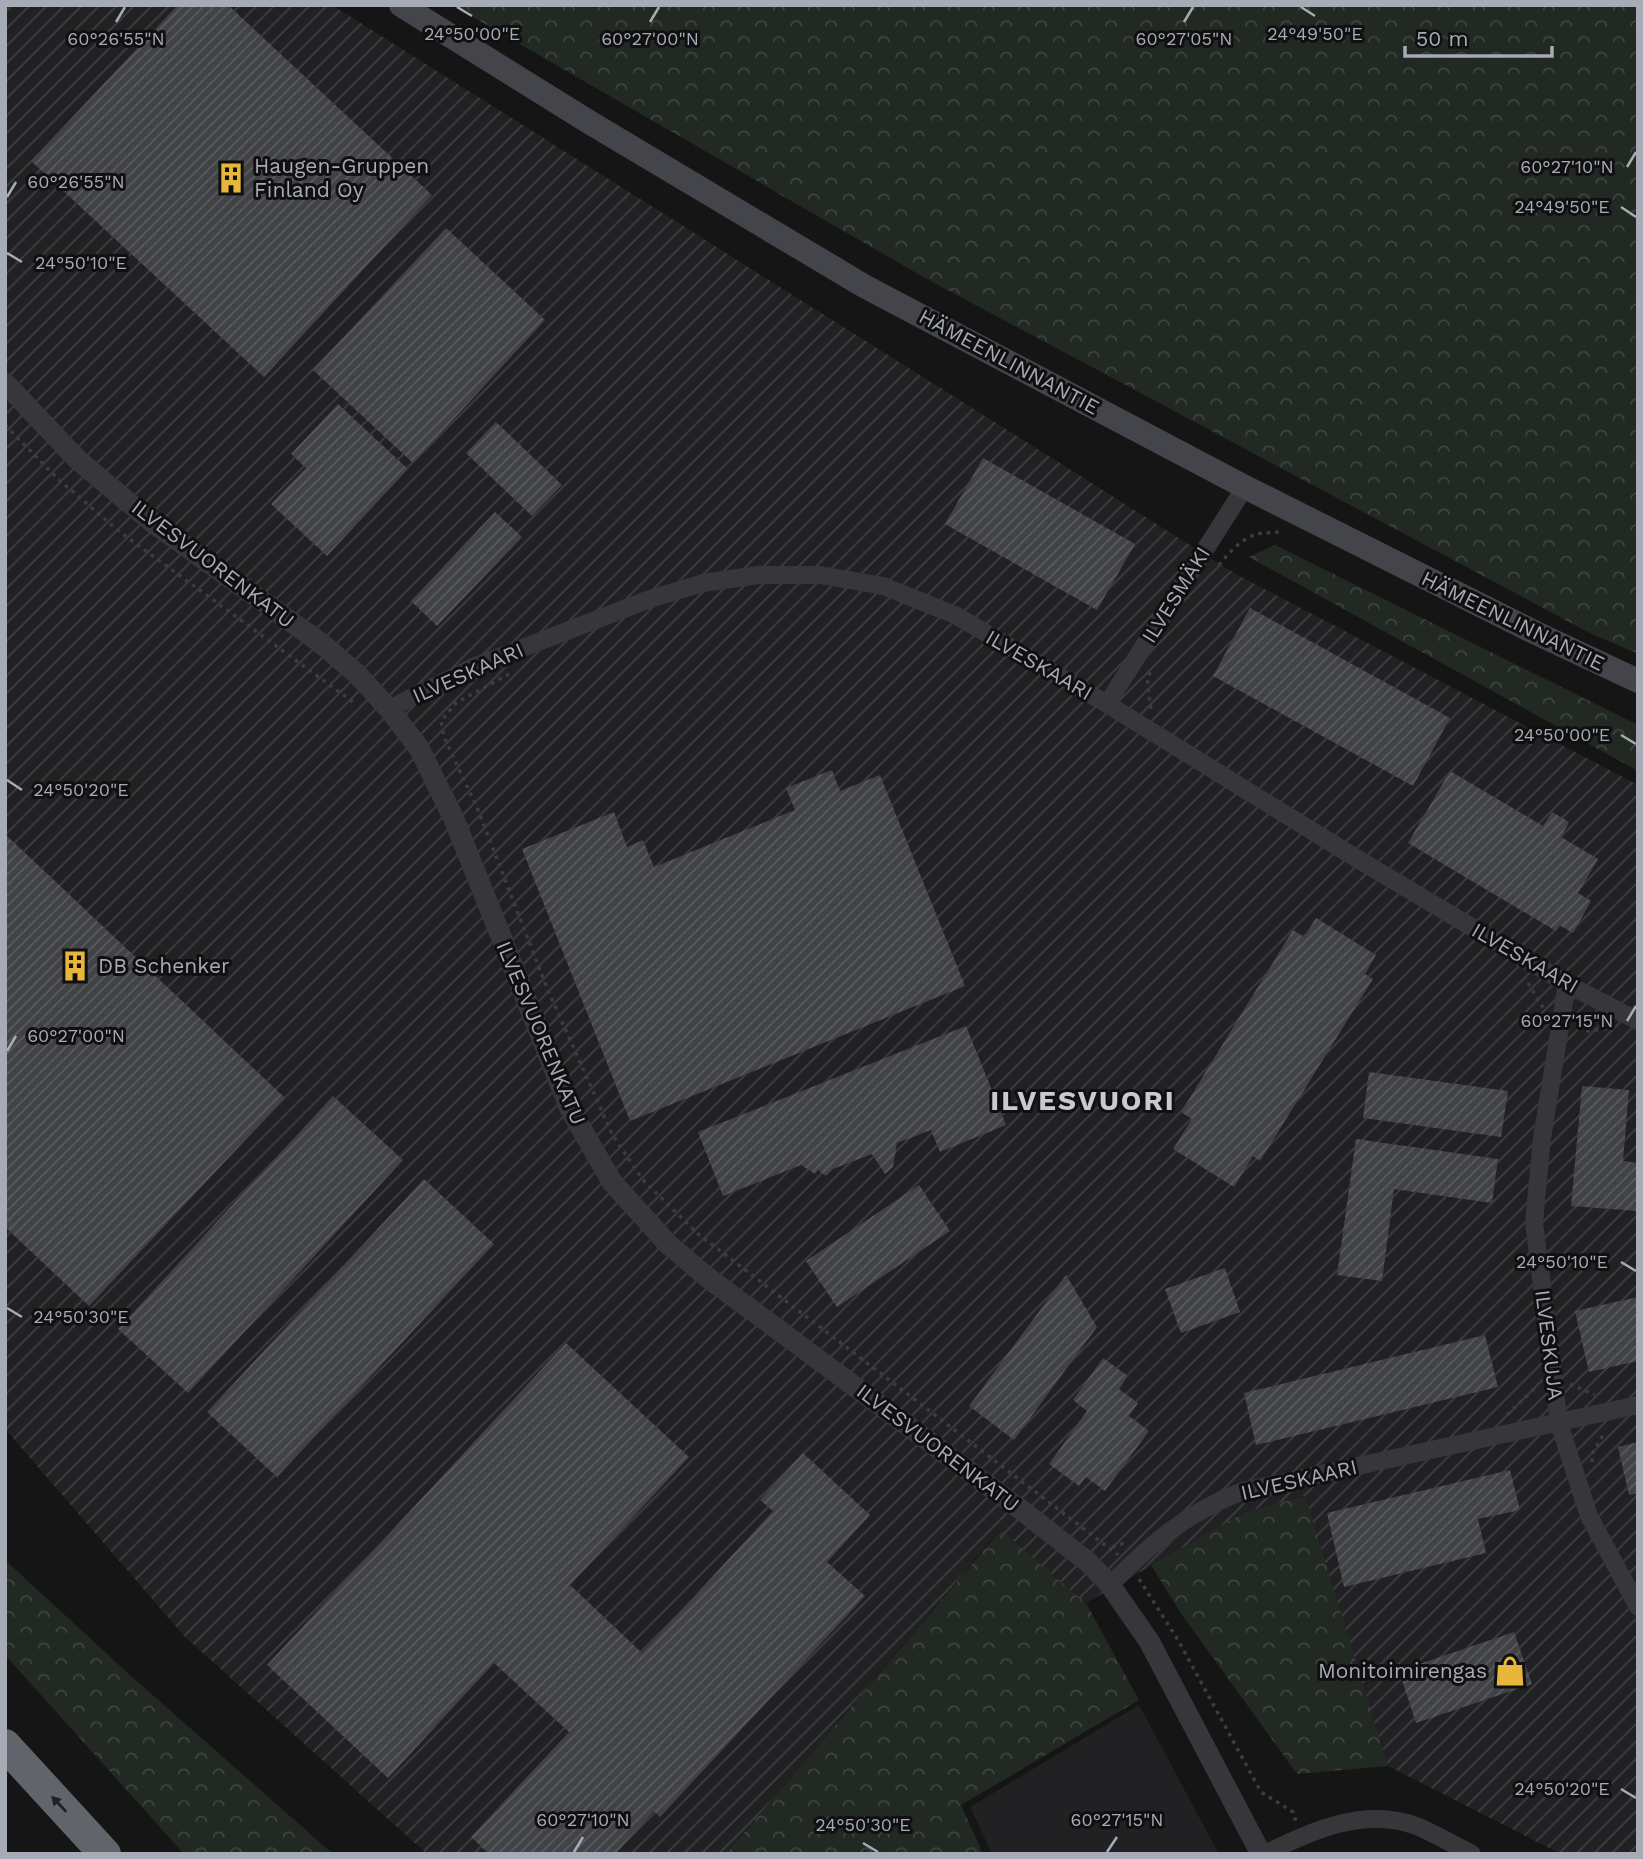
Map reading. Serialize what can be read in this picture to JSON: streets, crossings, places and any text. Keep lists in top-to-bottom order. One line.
{"streets":{"main road":["HÄMEENLINNANTIE"],"street":["ILVESVUORENKATU","ILVESMÄKI","ILVESKAARI","ILVESKUJA"]},"crossings":[["HÄMEENLINNANTIE","ILVESMÄKI"],["ILVESVUORENKATU","ILVESKAARI"],["ILVESMÄKI","ILVESKAARI"],["ILVESKAARI","ILVESKUJA"]],"districts":["ILVESVUORI"],"places":{"building":["Haugen-Gruppen Finland Oy","DB Schenker"],"shop":["Monitoimirengas"]},"scale_bar":"50 m","coordinates":["24°50'00\"E","24°49'50\"E","60°26'55\"N","60°27'00\"N","60°27'05\"N","60°27'10\"N","24°50'10\"E","24°50'20\"E","60°27'15\"N","24°50'30\"E"]}
